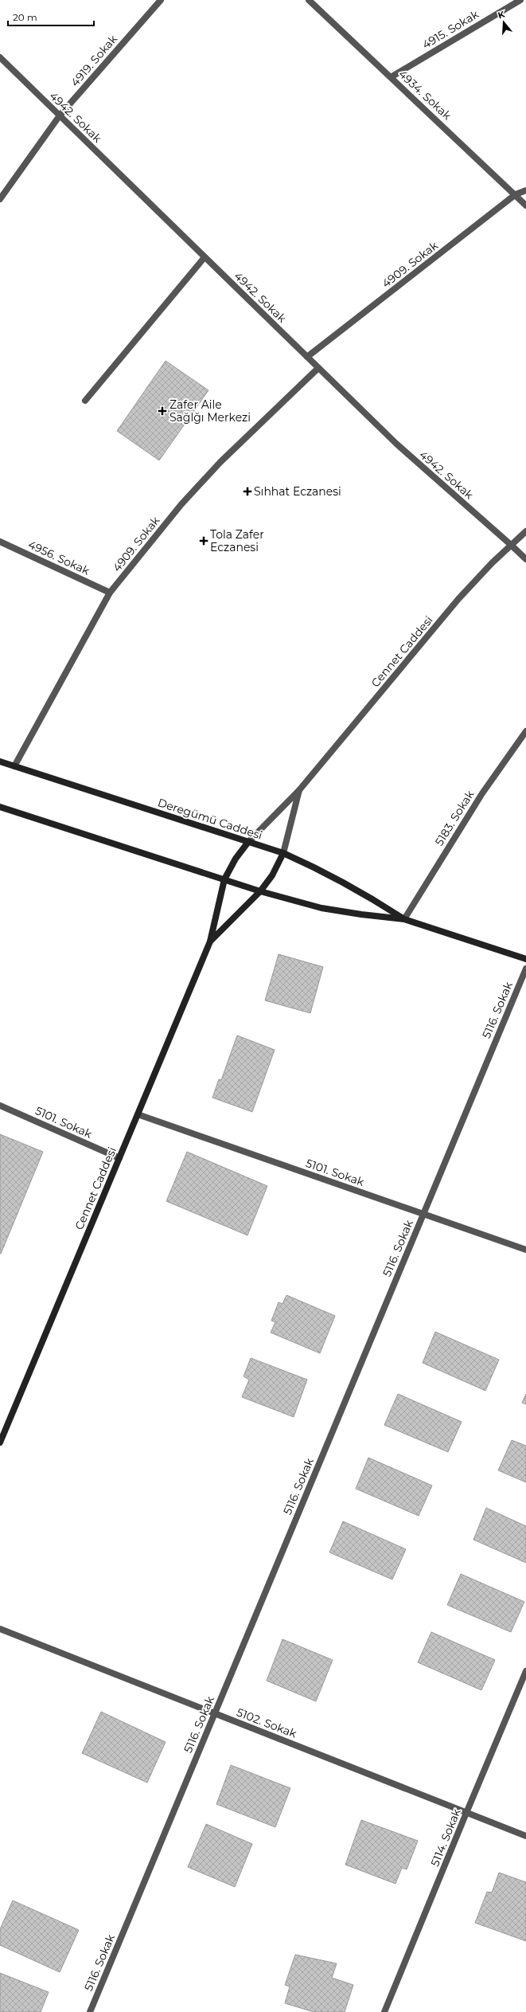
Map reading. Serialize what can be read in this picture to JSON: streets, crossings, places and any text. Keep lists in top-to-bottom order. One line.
{"streets":{"main road":["Cennet Caddesi","Deregümü Caddesi"],"street":["4915. Sokak","4919. Sokak","4934. Sokak","4942. Sokak","4909. Sokak","4956. Sokak","5183. Sokak","5116. Sokak","5101. Sokak","5102. Sokak","5114. Sokak"]},"crossings":[["4915. Sokak","4934. Sokak"],["4919. Sokak","4942. Sokak"],["4934. Sokak","4909. Sokak"],["4942. Sokak","4909. Sokak"],["4942. Sokak","Cennet Caddesi"],["4909. Sokak","4956. Sokak"],["4909. Sokak","Deregümü Caddesi"],["Cennet Caddesi","Deregümü Caddesi"],["Cennet Caddesi","5101. Sokak"],["5183. Sokak","Deregümü Caddesi"],["5116. Sokak","5101. Sokak"],["5116. Sokak","5102. Sokak"],["5102. Sokak","5114. Sokak"]],"places":{"health":["Zafer Aile Sağlğı Merkezi","Sıhhat Eczanesi","Tola Zafer Eczanesi"]},"scale_bar":"20 m","north":"top"}
